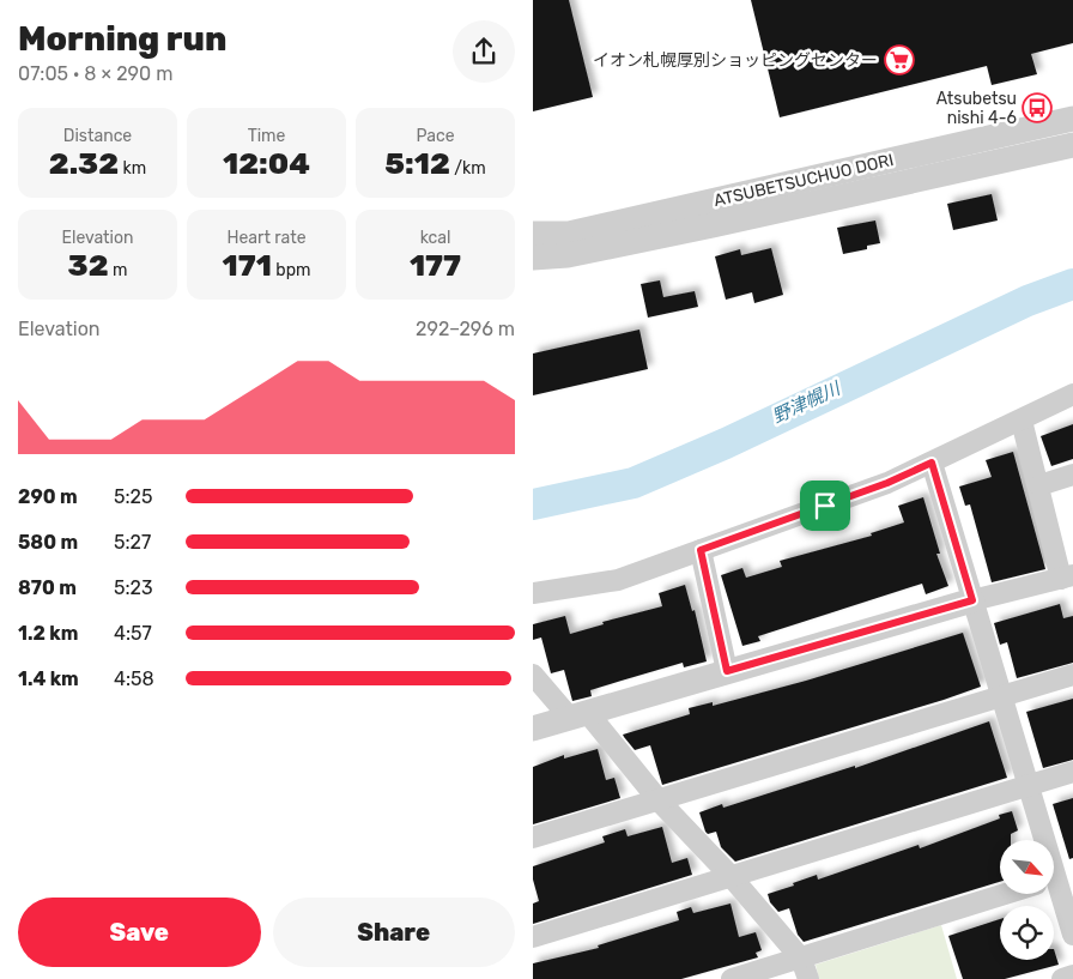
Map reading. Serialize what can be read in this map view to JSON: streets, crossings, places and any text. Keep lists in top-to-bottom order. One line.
{"streets":{"street":["ATSUBETSUCHUO DORI"]},"water":["野津幌川"],"places":{"supermarket":["イオン札幌厚別ショッピングセンター"],"bus stop":["Atsubetsu nishi 4-6"]},"north":"bottom right","page":{"heading":["Morning run","07:05 · 8 × 290 m"],"stats":[["Distance","2.32 km"],["Time","12:04"],["Pace","5:12 /km"],["Elevation","32 m"],["Heart rate","171 bpm"],["kcal","177"]],"chart":["Elevation","292–296 m"],"list":[{"name":"290 m","note":"5:25"},{"name":"580 m","note":"5:27"},{"name":"870 m","note":"5:23"},{"name":"1.2 km","note":"4:57"},{"name":"1.4 km","note":"4:58"}],"buttons":["Save","Share"]}}
